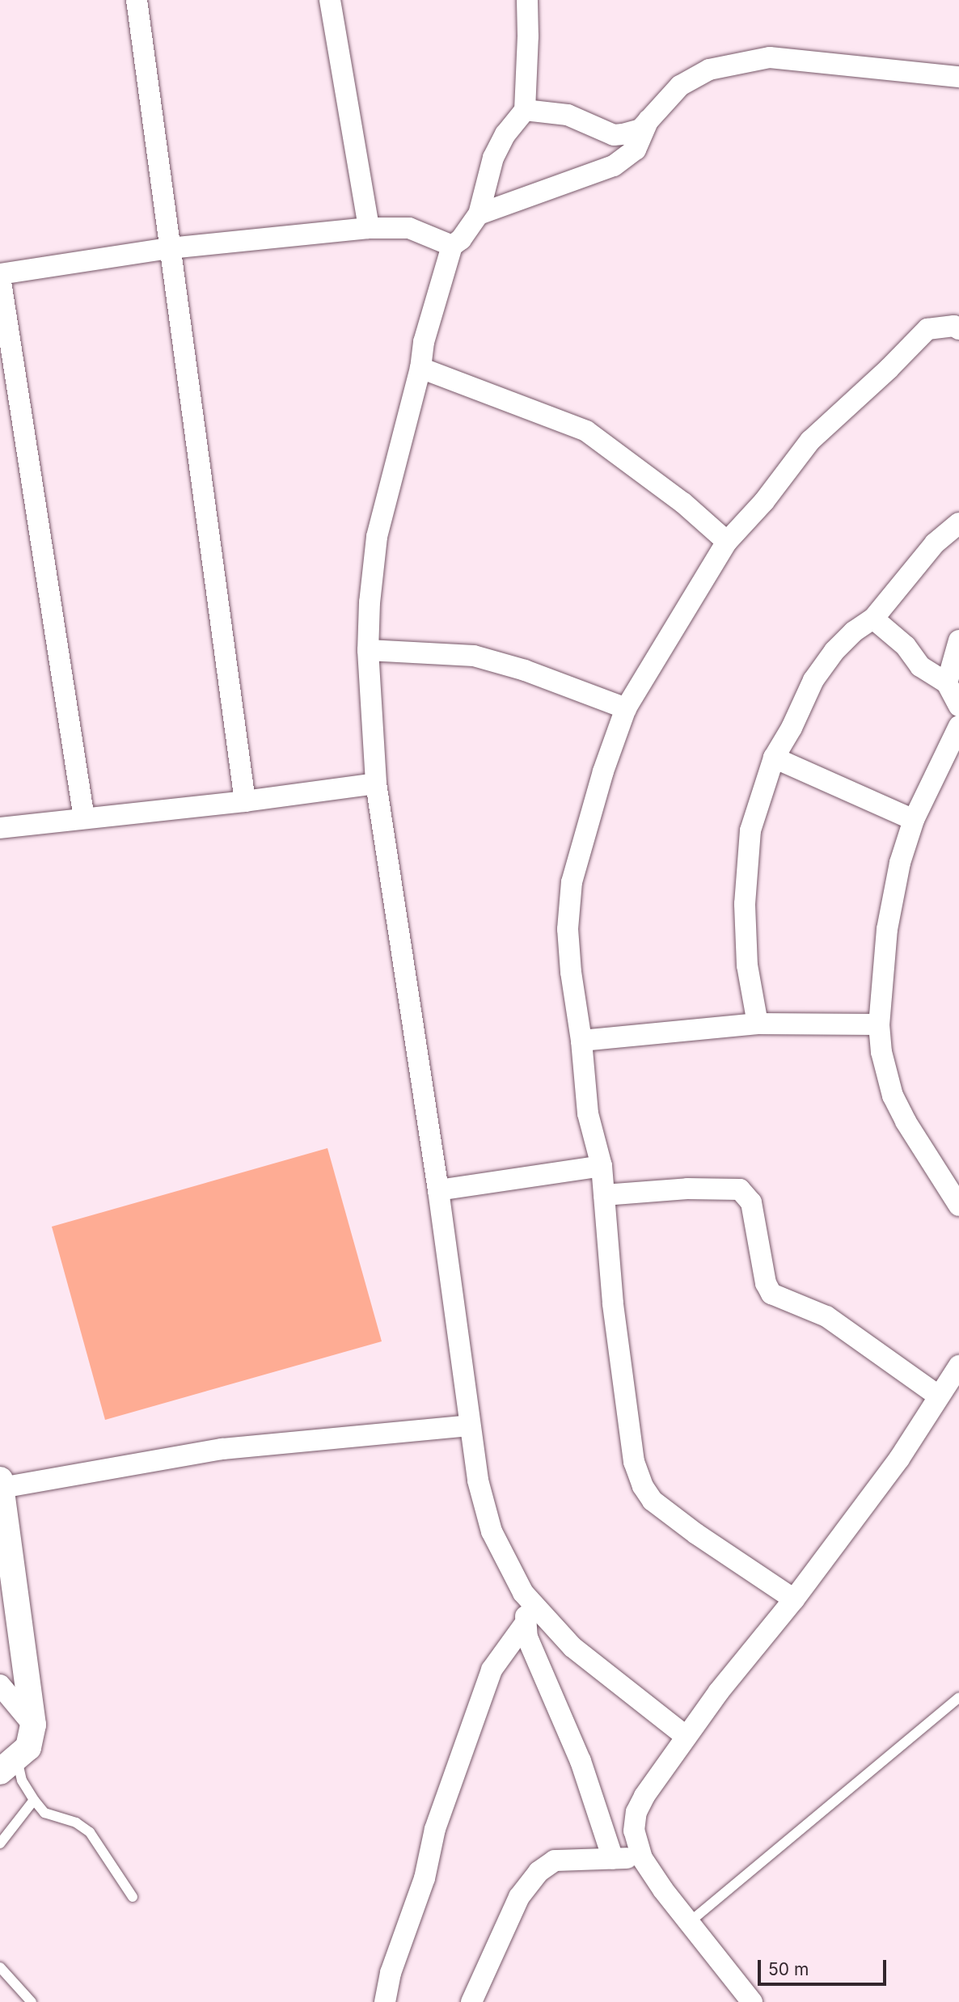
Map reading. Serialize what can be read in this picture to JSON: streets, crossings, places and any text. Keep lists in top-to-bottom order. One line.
{"scale_bar":"50 m"}
